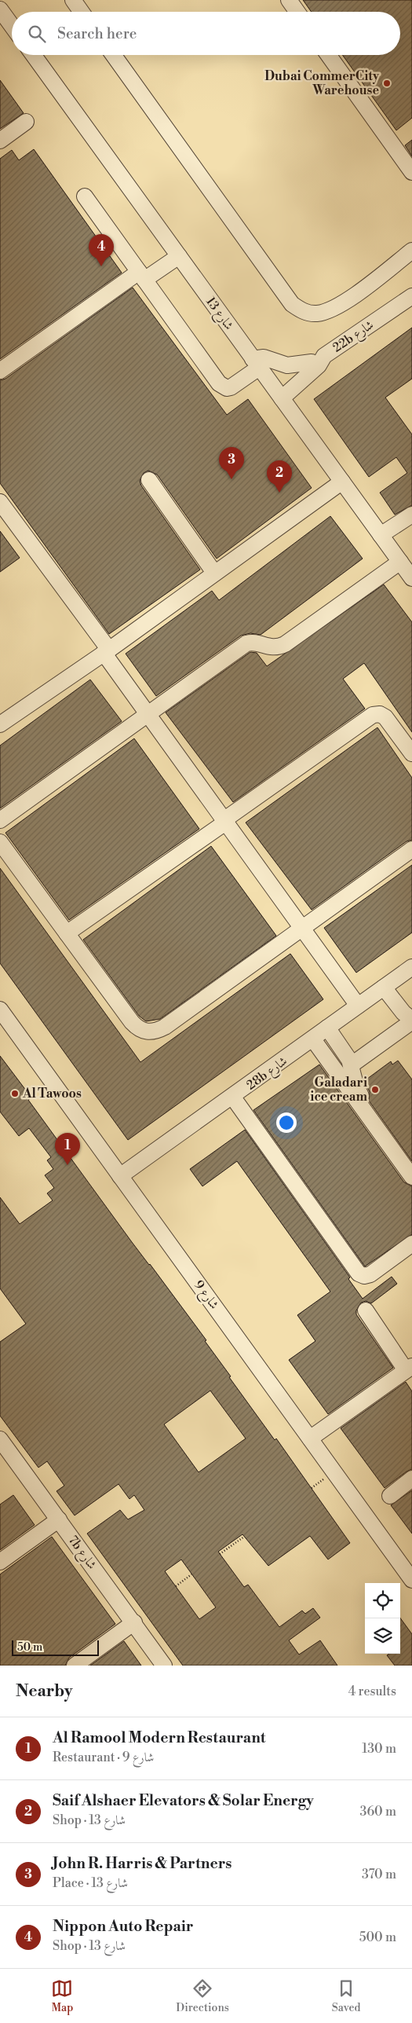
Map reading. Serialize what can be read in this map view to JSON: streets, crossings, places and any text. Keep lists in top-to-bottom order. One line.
{"streets":{"street":["شارع 13","22b شارع","28b شارع","شارع 9","7b شارع"]},"crossings":[["شارع 13","22b شارع"],["28b شارع","شارع 9"]],"places":["Dubai CommerCity Warehouse","Galadari ice cream","Al Tawoos"],"scale_bar":"50 m","page":{"search":"Search here","pins":["4","3","2","1"],"scale":"50 m","heading":["Nearby","4 results"],"list":[{"mark":"1","name":"Al Ramool Modern Restaurant","note":"Restaurant · شارع 9","value":"130 m"},{"mark":"2","name":"Saif Alshaer Elevators & Solar Energy","note":"Shop · شارع 13","value":"360 m"},{"mark":"3","name":"John R. Harris & Partners","note":"Place · شارع 13","value":"370 m"},{"mark":"4","name":"Nippon Auto Repair","note":"Shop · شارع 13","value":"500 m"}],"nav":["Map","Directions","Saved"]}}
